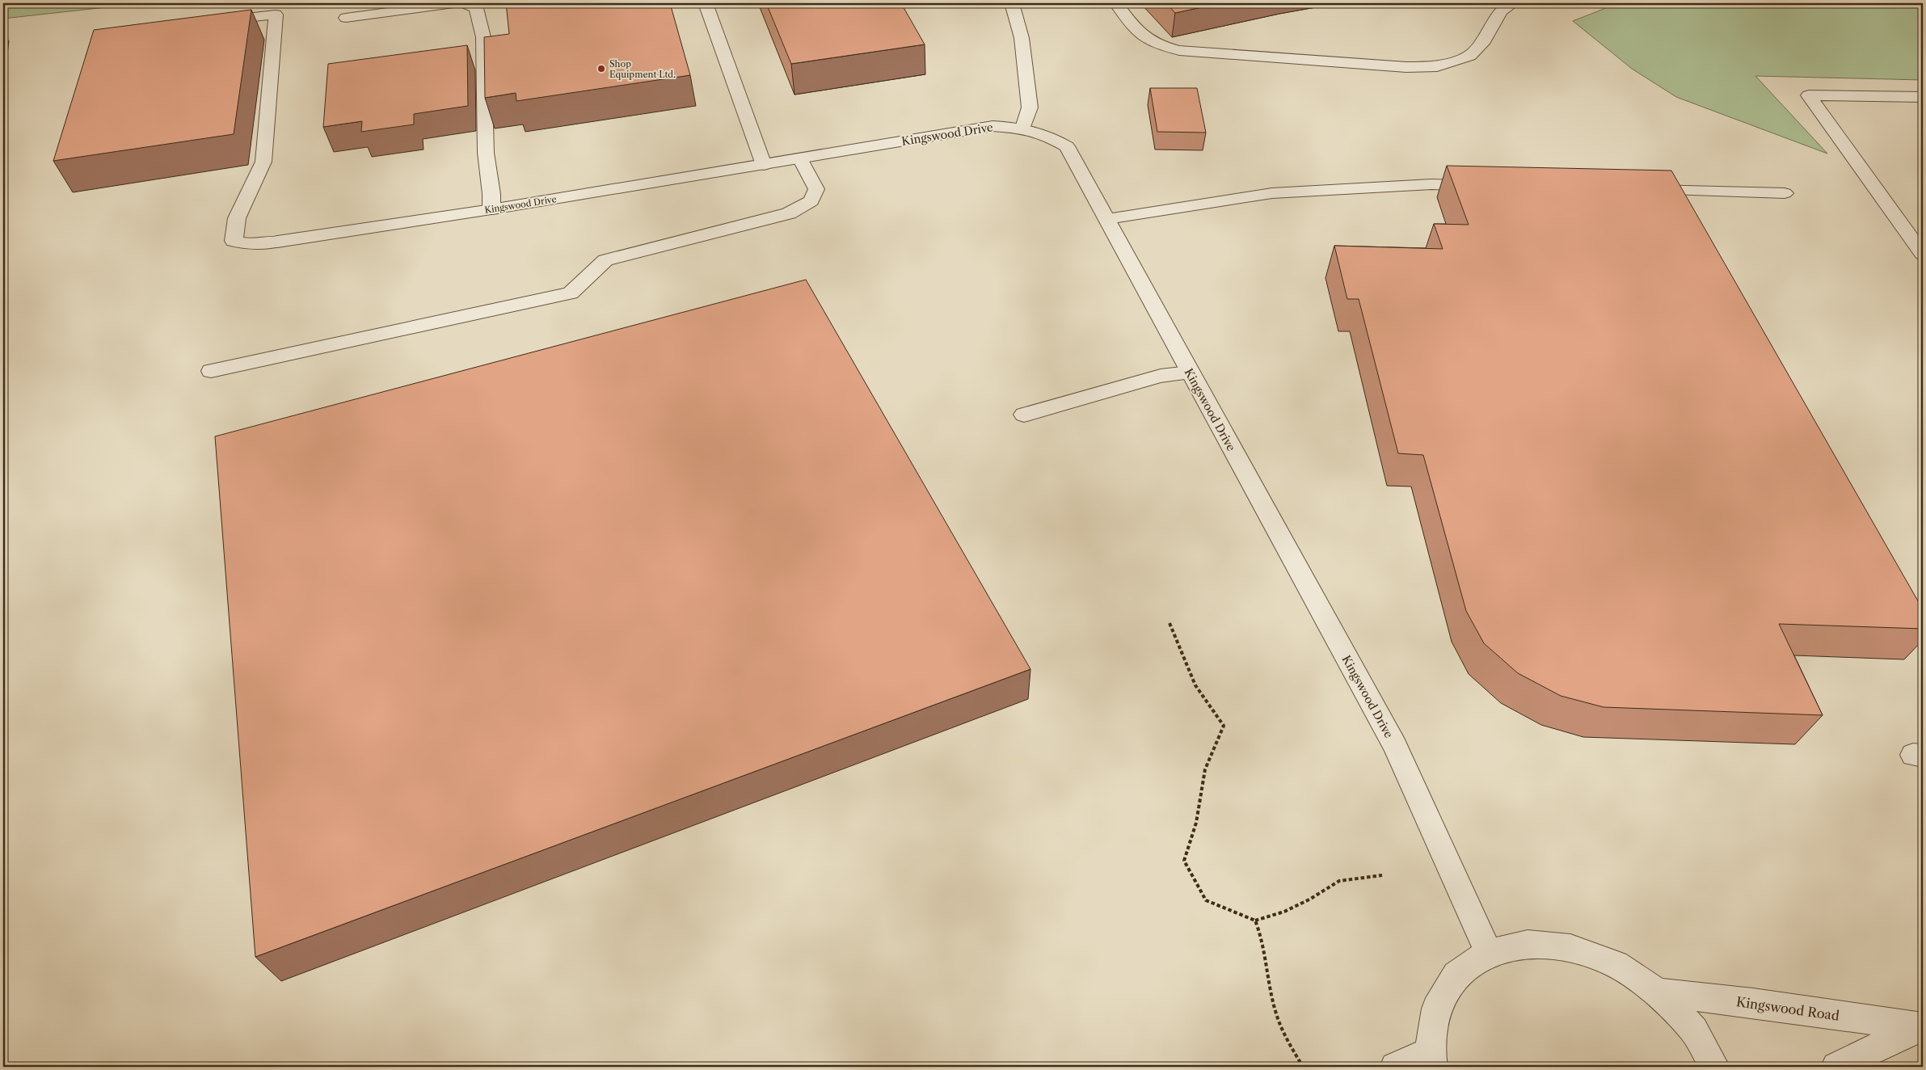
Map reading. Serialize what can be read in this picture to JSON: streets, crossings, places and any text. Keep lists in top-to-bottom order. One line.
{"streets":{"street":["Kingswood Drive","Kingswood Road"]},"places":["Shop Equipment Ltd."]}
